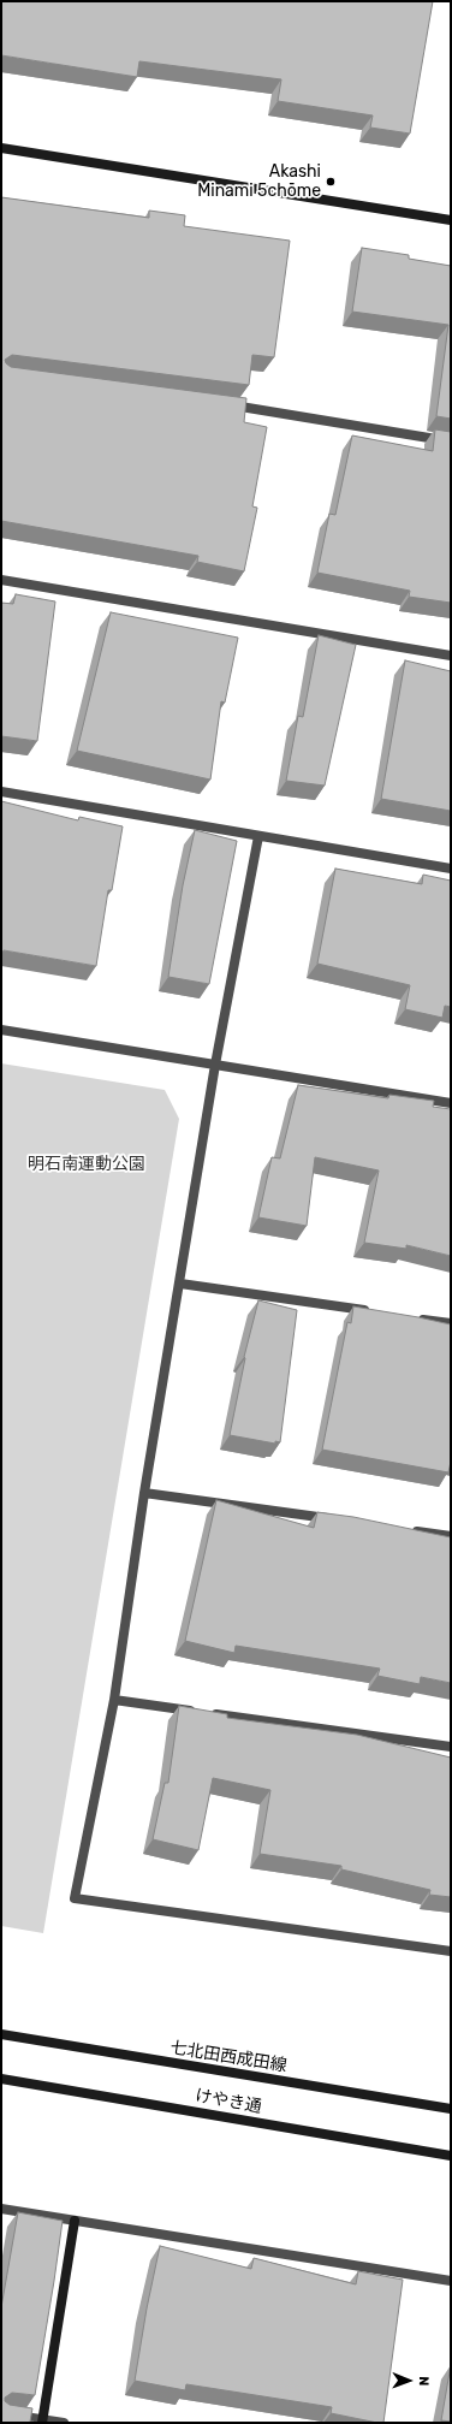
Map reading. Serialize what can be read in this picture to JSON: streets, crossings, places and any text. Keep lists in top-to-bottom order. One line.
{"streets":{"street":["七北田西成田線","けやき通"]},"parks":["明石南運動公園"],"places":["Akashi Minami 5chōme"],"north":"right"}
